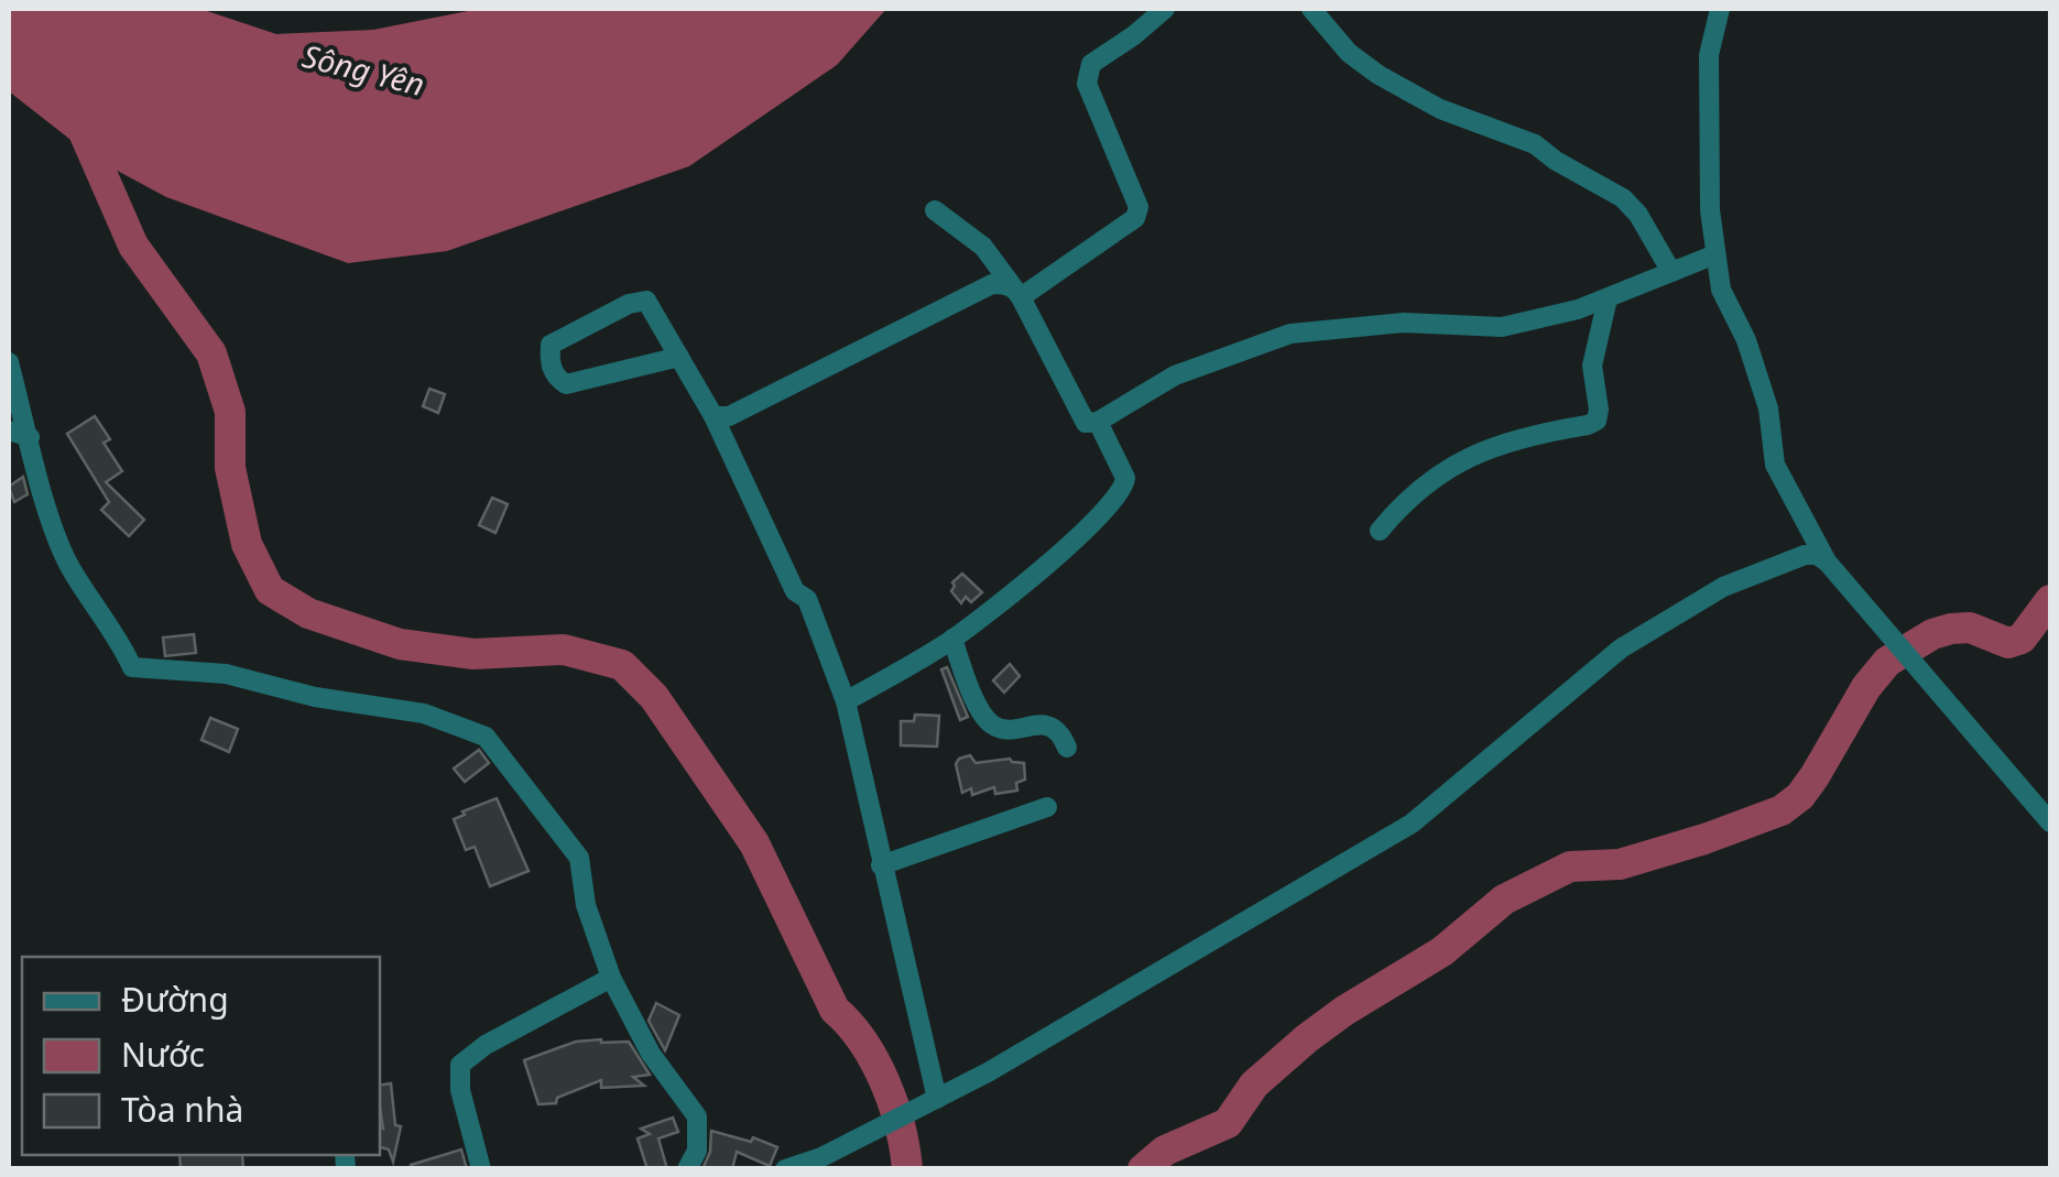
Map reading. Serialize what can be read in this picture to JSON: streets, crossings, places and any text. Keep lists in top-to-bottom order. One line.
{"water":["Sông Yên"],"legend":["Đường","Nước","Tòa nhà"]}
